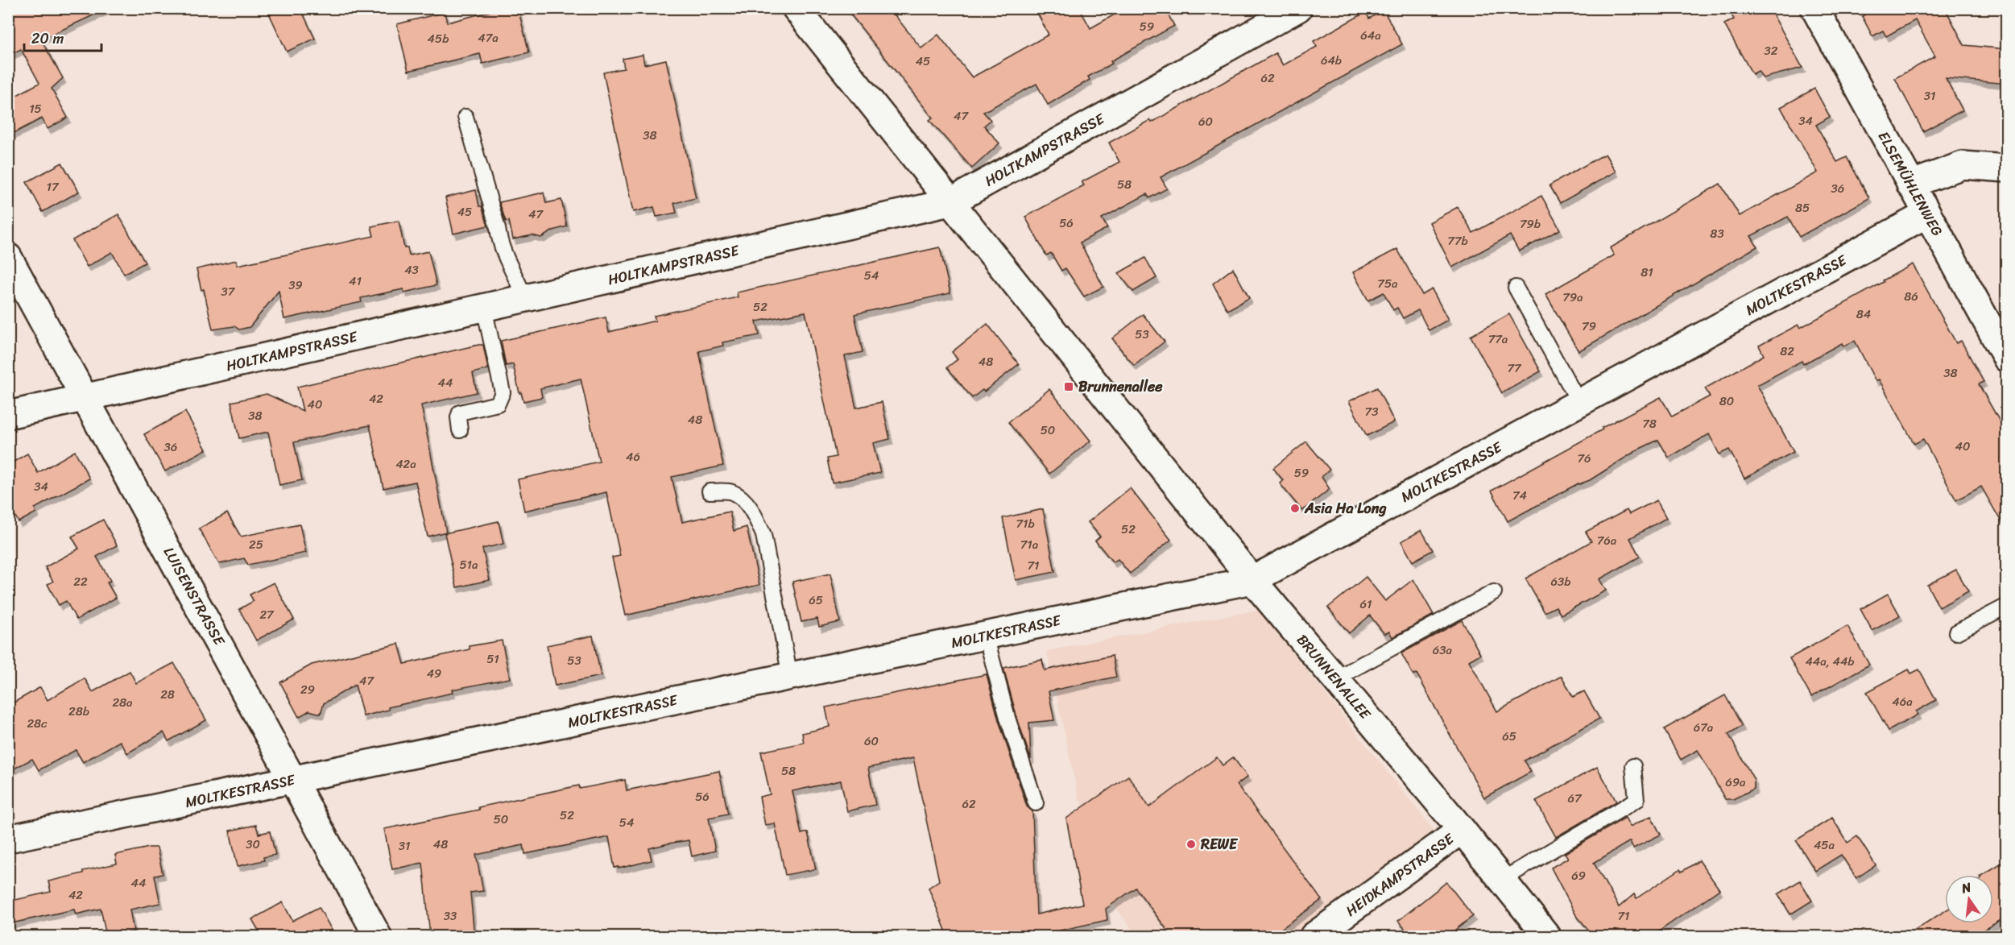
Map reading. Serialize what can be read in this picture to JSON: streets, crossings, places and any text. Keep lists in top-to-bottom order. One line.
{"streets":{"street":["HOLTKAMPSTRASSE","ELSEMÜHLENWEG","MOLTKESTRASSE","LUISENSTRASSE","BRUNNENALLEE","HEIDKAMPSTRASSE"]},"crossings":[["HOLTKAMPSTRASSE","LUISENSTRASSE"],["HOLTKAMPSTRASSE","BRUNNENALLEE"],["ELSEMÜHLENWEG","MOLTKESTRASSE"],["MOLTKESTRASSE","LUISENSTRASSE"],["MOLTKESTRASSE","BRUNNENALLEE"],["BRUNNENALLEE","HEIDKAMPSTRASSE"]],"places":{"transit":["Brunnenallee"],"other":["Asia Ha Long","REWE"]},"house_numbers":["59","64a","47a","45b","32","64b","45","62","31","15","47","34","60","38","58","17","36","85","45","47","56","79b","83","77b","43","81","54","41","75a","39","37","86","79a","52","84","79","53","77a","82","48","77","38","44","42","80","40","73","38","48","78","50","40","36","46","76","42a","59","34","74","71b","52","76a","25","71a","51a","71","22","63b","65","61","27","63a","51","53","44a, 44b","49","47","29","28","46a","28a","28b","28c","67a","65","60","58","69a","56","67","62","52","50","54","30","48","45a","31","69","44","42","33","71"],"scale_bar":"20 m","north":"top"}
